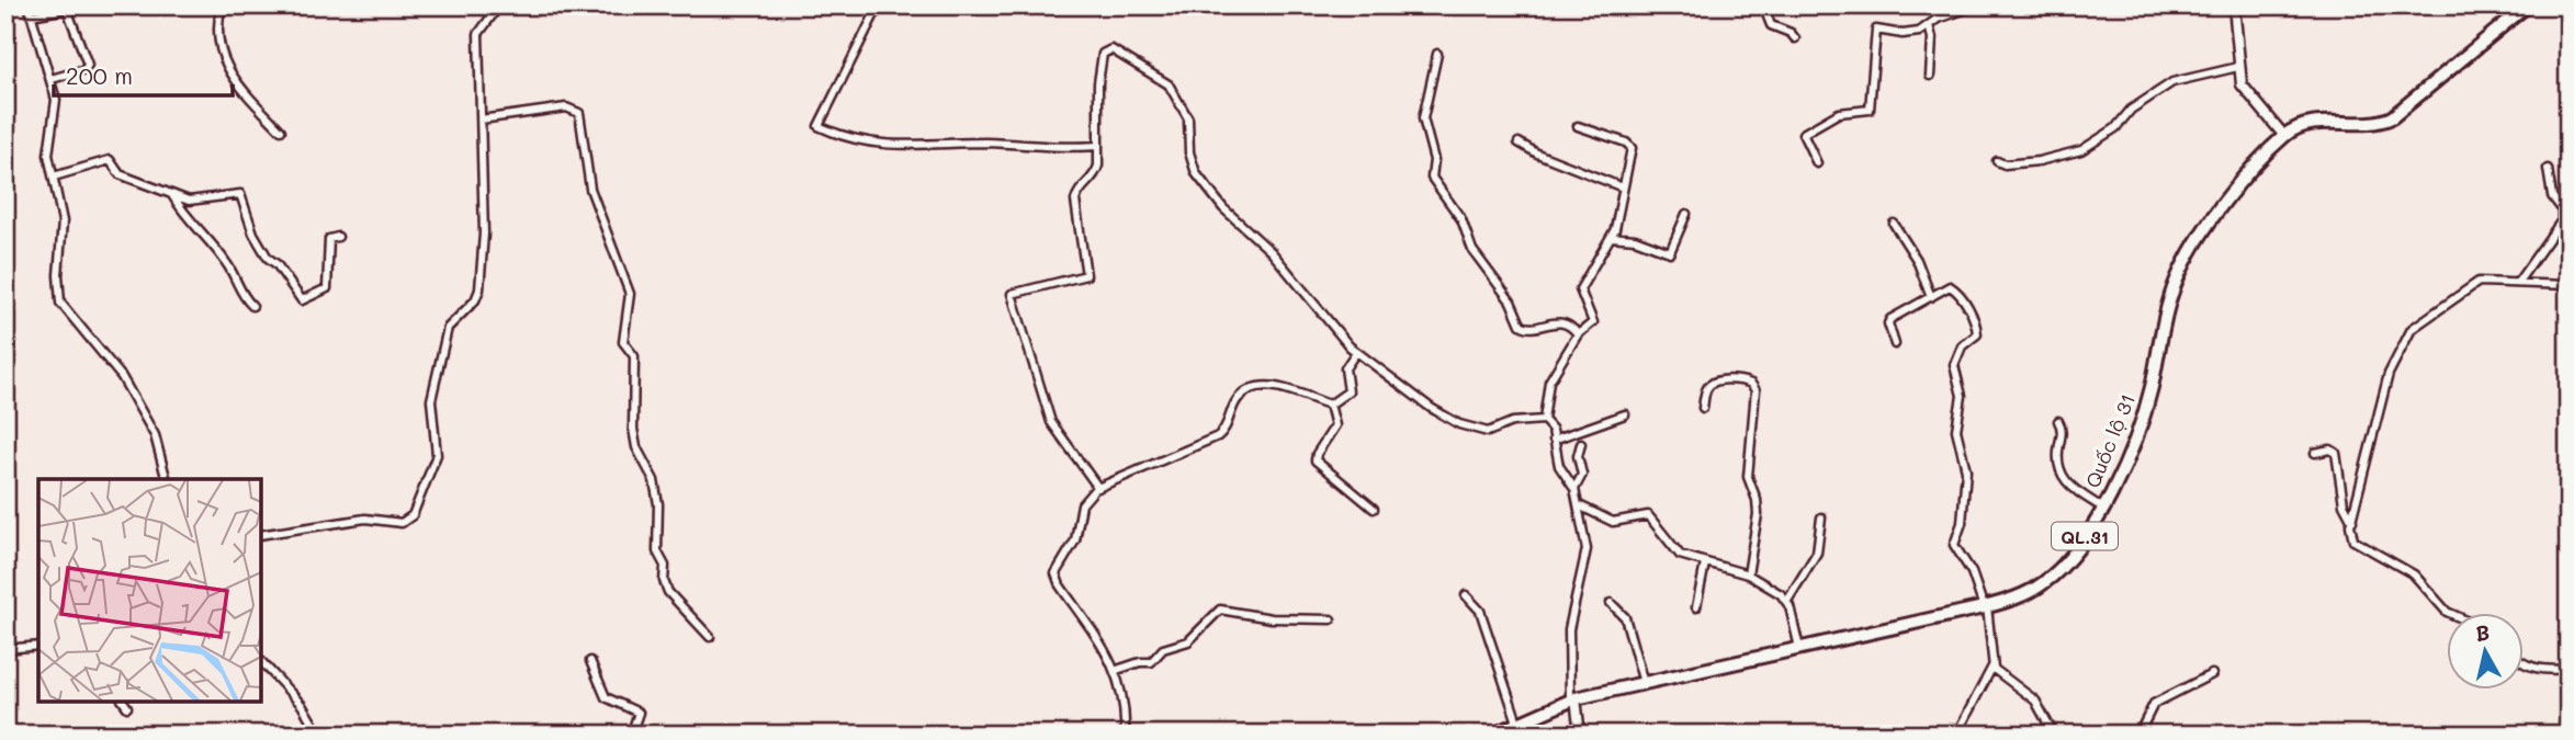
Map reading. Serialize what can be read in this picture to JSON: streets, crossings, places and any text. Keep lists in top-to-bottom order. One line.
{"streets":{"highway":["Quốc lộ 31","QL.31"]},"scale_bar":"200 m","north":"top"}
